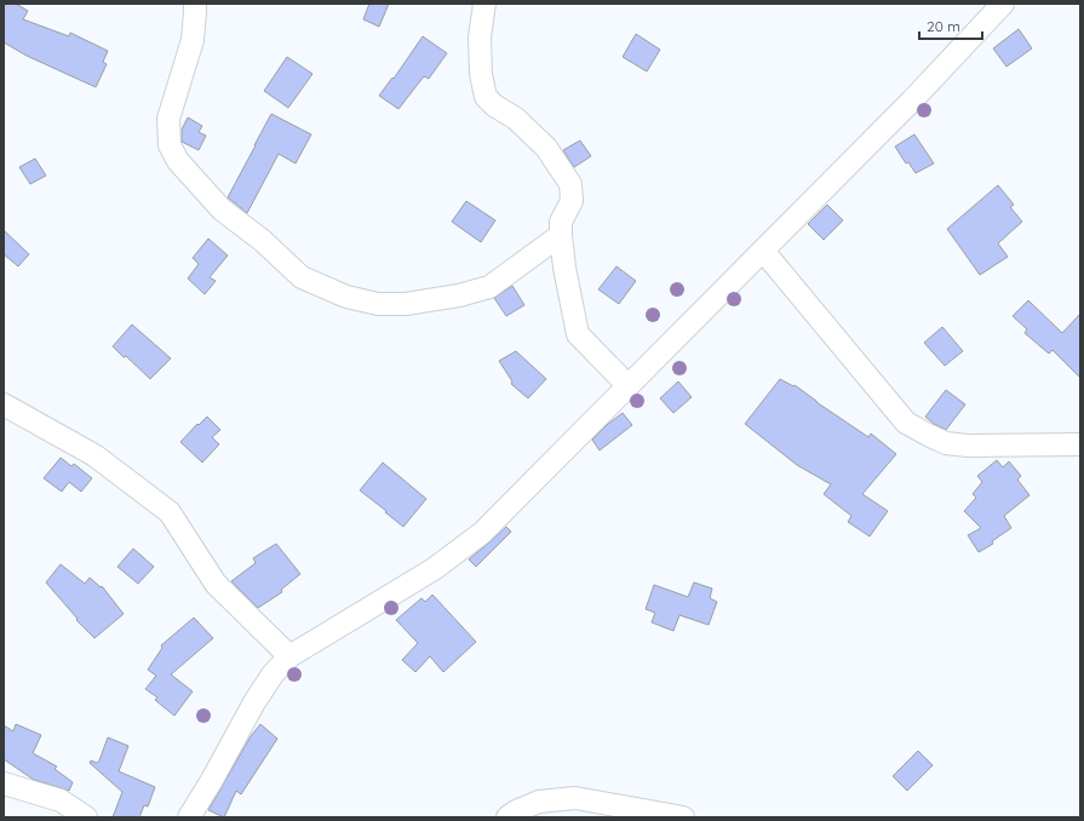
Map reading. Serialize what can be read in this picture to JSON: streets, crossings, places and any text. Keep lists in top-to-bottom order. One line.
{"scale_bar":"20 m"}
